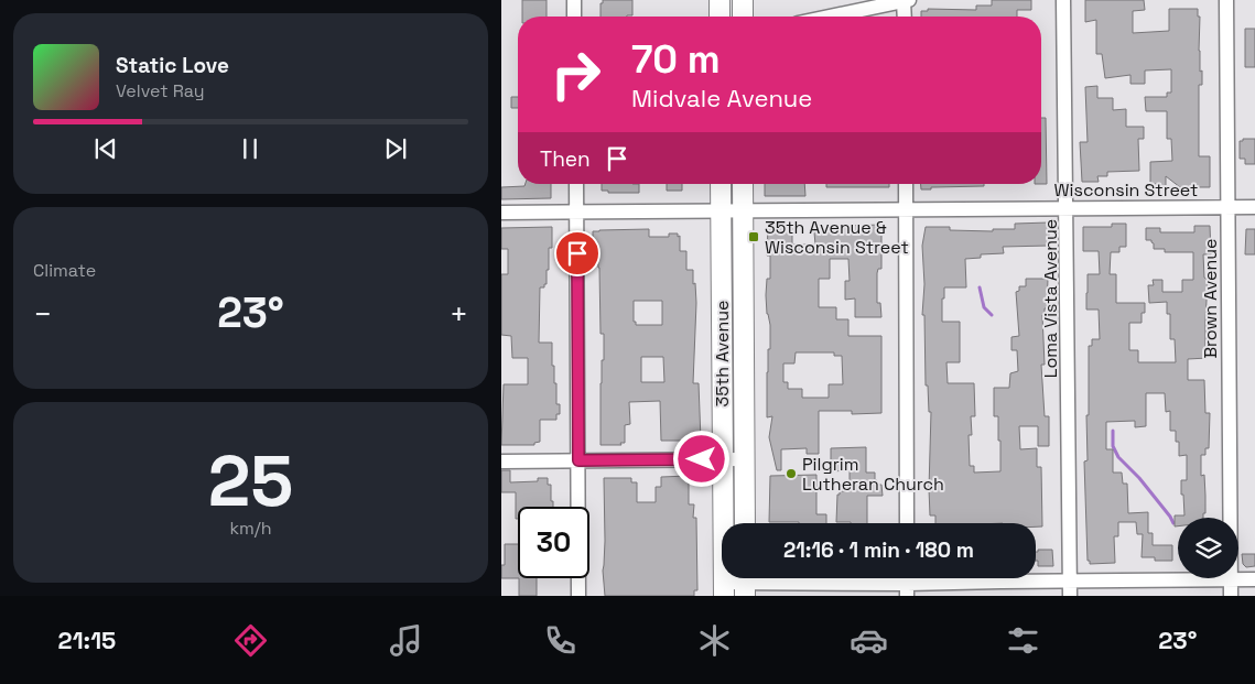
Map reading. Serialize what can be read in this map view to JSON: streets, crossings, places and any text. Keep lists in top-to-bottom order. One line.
{"streets":{"main road":["35th Avenue"],"street":["Wisconsin Street","Loma Vista Avenue","Brown Avenue"]},"crossings":[["Wisconsin Street","Loma Vista Avenue"],["Wisconsin Street","Brown Avenue"],["Wisconsin Street","35th Avenue"]],"places":{"transit":["35th Avenue & Wisconsin Street"],"other":["Pilgrim Lutheran Church"]},"page":{"turn":["70 m","Midvale Avenue"],"song":["Static Love","Velvet Ray"],"then":"Then","tile":["Climate",["25","km/h"]],"heat":["−","23°","+"],"limit":"30","trip":"21:16 · 1 min · 180 m","tabs":["21:15","23°"]}}
